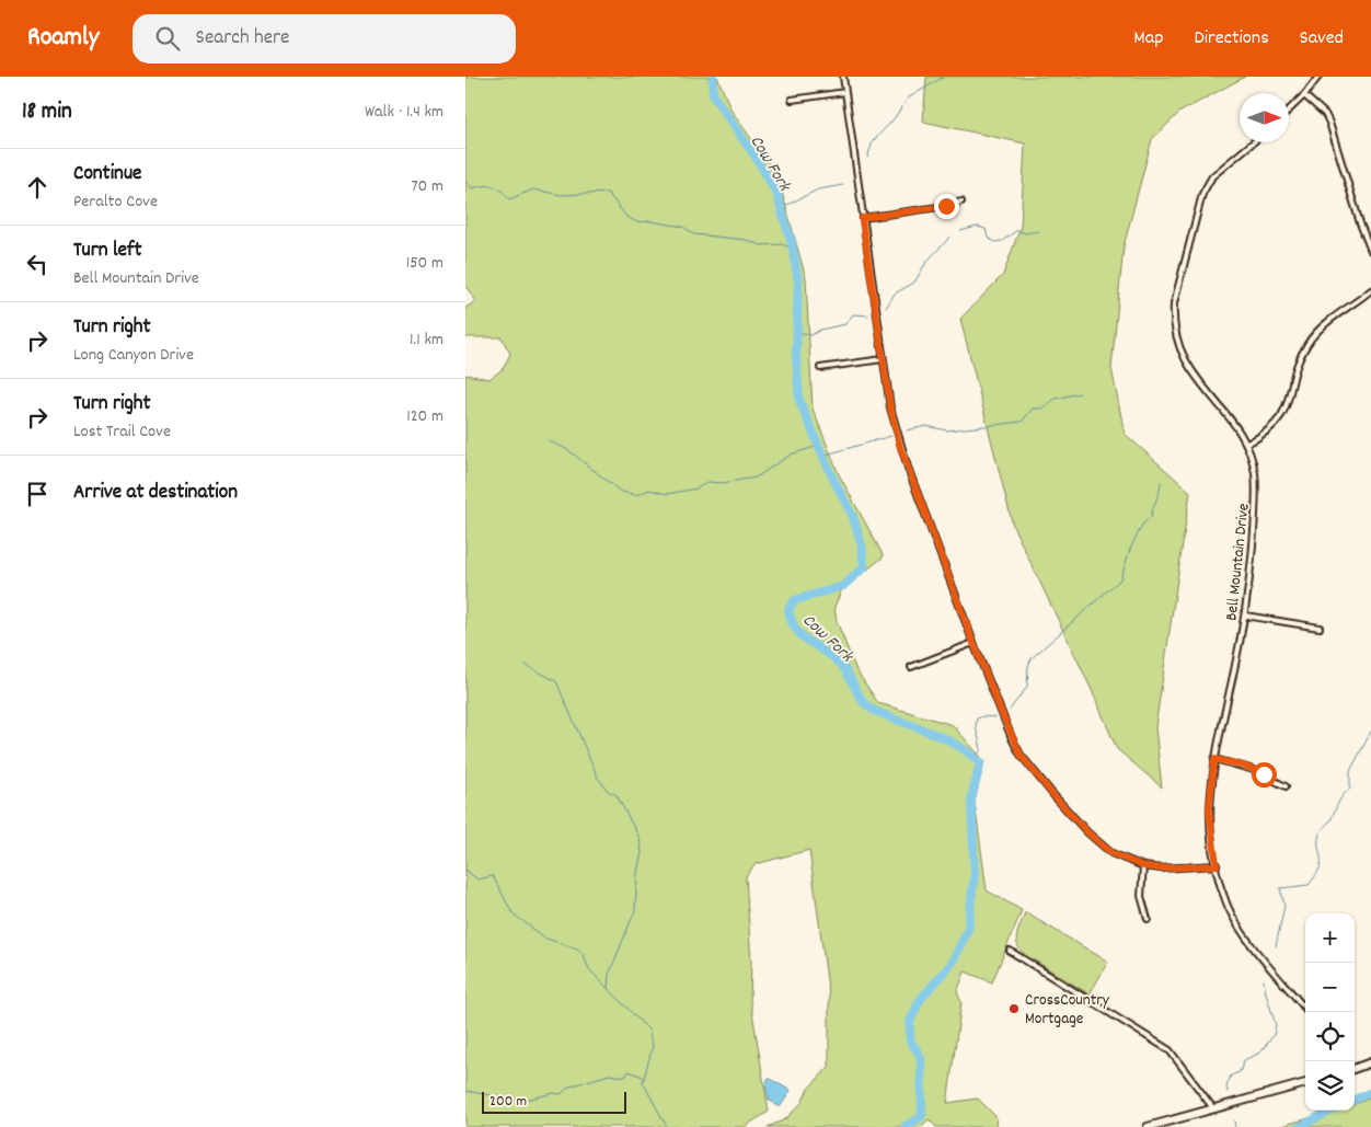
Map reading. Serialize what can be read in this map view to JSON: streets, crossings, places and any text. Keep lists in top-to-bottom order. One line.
{"streets":{"street":["Bell Mountain Drive"]},"water":["Cow Fork"],"places":["CrossCountry Mortgage"],"scale_bar":"200 m","north":"right","page":{"header":"Roamly","search":"Search here","nav":["Map","Directions","Saved"],"heading":["18 min","Walk · 1.4 km"],"list":[["Continue","Peralto Cove","70 m"],["Turn left","Bell Mountain Drive","150 m"],["Turn right","Long Canyon Drive","1.1 km"],["Turn right","Lost Trail Cove","120 m"],"Arrive at destination"],"map_buttons":["+","−"],"scale":"200 m"}}
